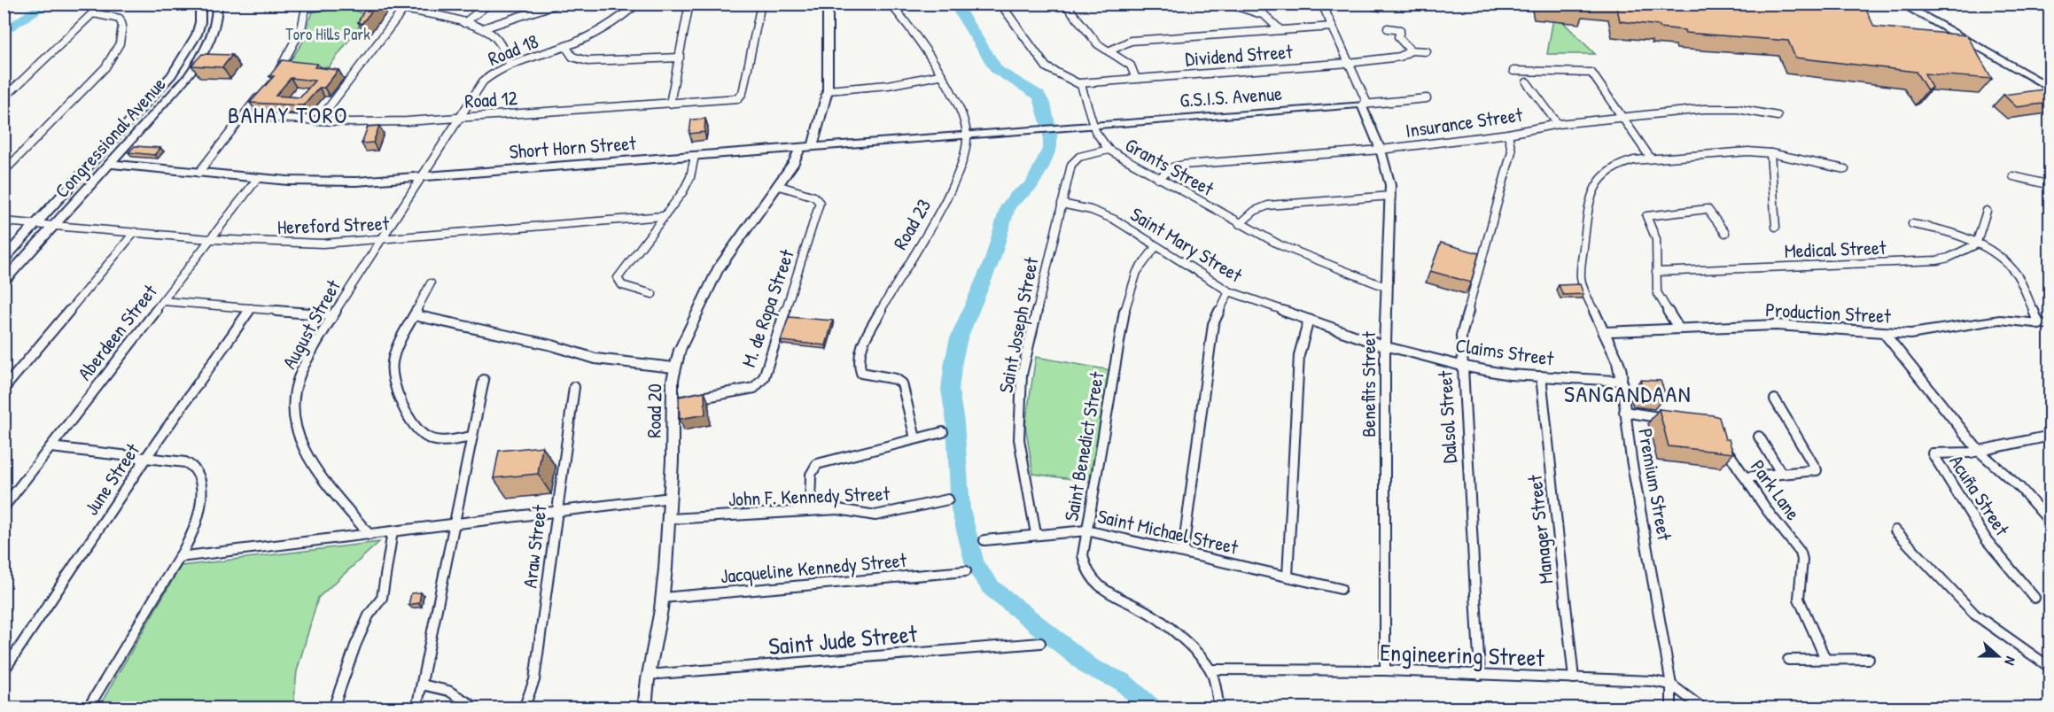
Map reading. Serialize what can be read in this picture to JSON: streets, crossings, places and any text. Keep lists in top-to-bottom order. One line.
{"streets":{"street":["Road 18","Dividend Street","G.S.I.S. Avenue","Road 12","Insurance Street","Congressional Avenue","Short Horn Street","Grants Street","Road 23","Hereford Street","Saint Mary Street","Medical Street","M. de Ropa Street","Production Street","August Street","Saint Joseph Street","Aberdeen Street","Claims Street","Benefits Street","Road 20","Dalsol Street","Saint Benedict Street","June Street","Premium Street","Park Lane","Acuña Street","John F. Kennedy Street","Manager Street","Saint Michael Street","Araw Street","Jacqueline Kennedy Street","Saint Jude Street","Engineering Street"]},"crossings":[["Road 18","Road 12"],["Road 18","Short Horn Street"],["Road 18","Hereford Street"],["Road 18","August Street"],["Dividend Street","Grants Street"],["Dividend Street","Benefits Street"],["G.S.I.S. Avenue","Short Horn Street"],["G.S.I.S. Avenue","Grants Street"],["G.S.I.S. Avenue","Benefits Street"],["Insurance Street","Grants Street"],["Insurance Street","Benefits Street"],["Insurance Street","Dalsol Street"],["Congressional Avenue","Short Horn Street"],["Congressional Avenue","Hereford Street"],["Short Horn Street","Road 23"],["Short Horn Street","Aberdeen Street"],["Short Horn Street","Road 20"],["Grants Street","Saint Joseph Street"],["Grants Street","Benefits Street"],["Hereford Street","August Street"],["Hereford Street","Aberdeen Street"],["Saint Mary Street","Saint Joseph Street"],["Saint Mary Street","Claims Street"],["Saint Mary Street","Benefits Street"],["Saint Mary Street","Saint Benedict Street"],["M. de Ropa Street","Road 20"],["Production Street","Premium Street"],["Saint Joseph Street","Saint Michael Street"],["Claims Street","Benefits Street"],["Claims Street","Dalsol Street"],["Claims Street","Premium Street"],["Claims Street","Manager Street"],["Benefits Street","Engineering Street"],["Road 20","John F. Kennedy Street"],["Road 20","Jacqueline Kennedy Street"],["Road 20","Saint Jude Street"],["Dalsol Street","Engineering Street"],["Saint Benedict Street","Saint Michael Street"],["Saint Benedict Street","Engineering Street"],["Premium Street","Engineering Street"],["Manager Street","Engineering Street"]],"districts":["BAHAY TORO","SANGANDAAN"],"parks":["Toro Hills Park"],"north":"right"}
